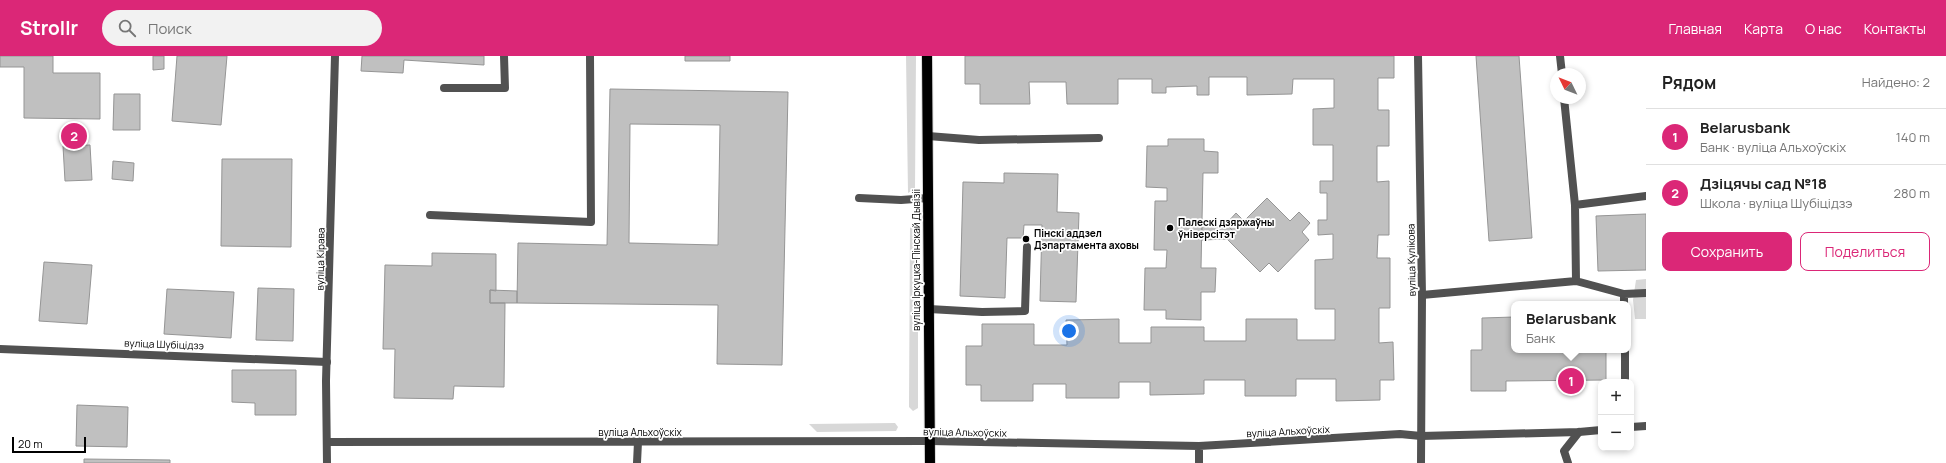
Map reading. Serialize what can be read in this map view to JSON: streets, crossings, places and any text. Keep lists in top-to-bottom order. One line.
{"streets":{"main road":["вуліца Іркуцка-Пінскай Дывізіі"],"street":["вуліца Кірава","вуліца Кулікова","вуліца Шубіцідзэ","вуліца Альхоўскіх"]},"crossings":[["вуліца Кірава","вуліца Шубіцідзэ"],["вуліца Кірава","вуліца Альхоўскіх"],["вуліца Іркуцка-Пінскай Дывізіі","вуліца Альхоўскіх"],["вуліца Кулікова","вуліца Альхоўскіх"]],"places":["Палескі дзяржаўны ўніверсітэт","Пінскі аддзел Дэпартамента аховы"],"scale_bar":"20 m","north":"top left","page":{"header":"Strollr","search":"Поиск","nav":["Главная","Карта","О нас","Контакты"],"heading":["Рядом","Найдено: 2"],"list":[{"mark":"1","name":"Belarusbank","note":"Банк · вуліца Альхоўскіх","value":"140 m"},{"mark":"2","name":"Дзіцячы сад №18","note":"Школа · вуліца Шубіцідзэ","value":"280 m"}],"pins":["2","1"],"buttons":["Сохранить","Поделиться"],"popup":["Belarusbank","Банк"],"map_buttons":["+","−"],"scale":"20 m"}}
